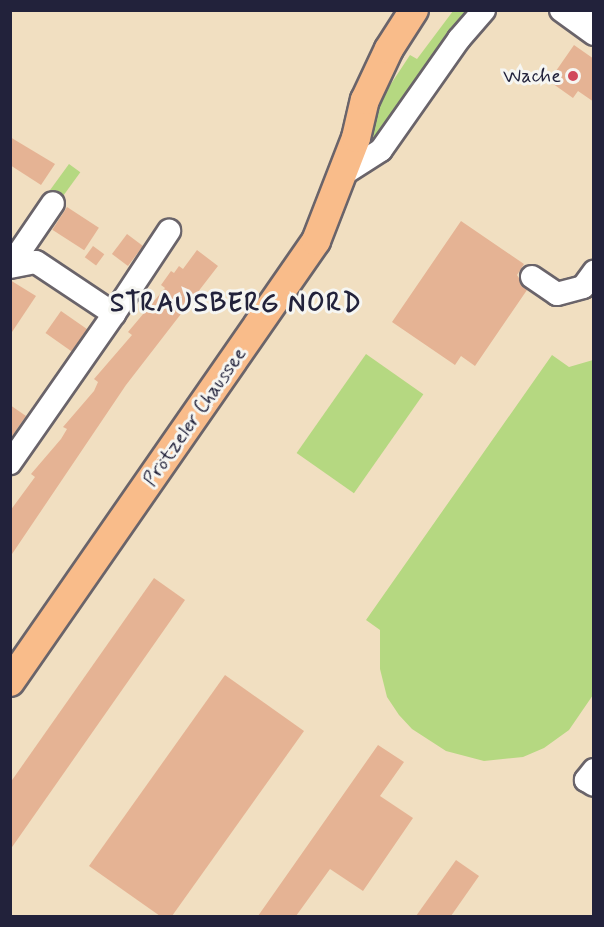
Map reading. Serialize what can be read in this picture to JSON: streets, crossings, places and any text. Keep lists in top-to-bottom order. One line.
{"streets":{"main road":["Prötzeler Chaussee"]},"districts":["STRAUSBERG NORD"],"places":["Wache"]}
